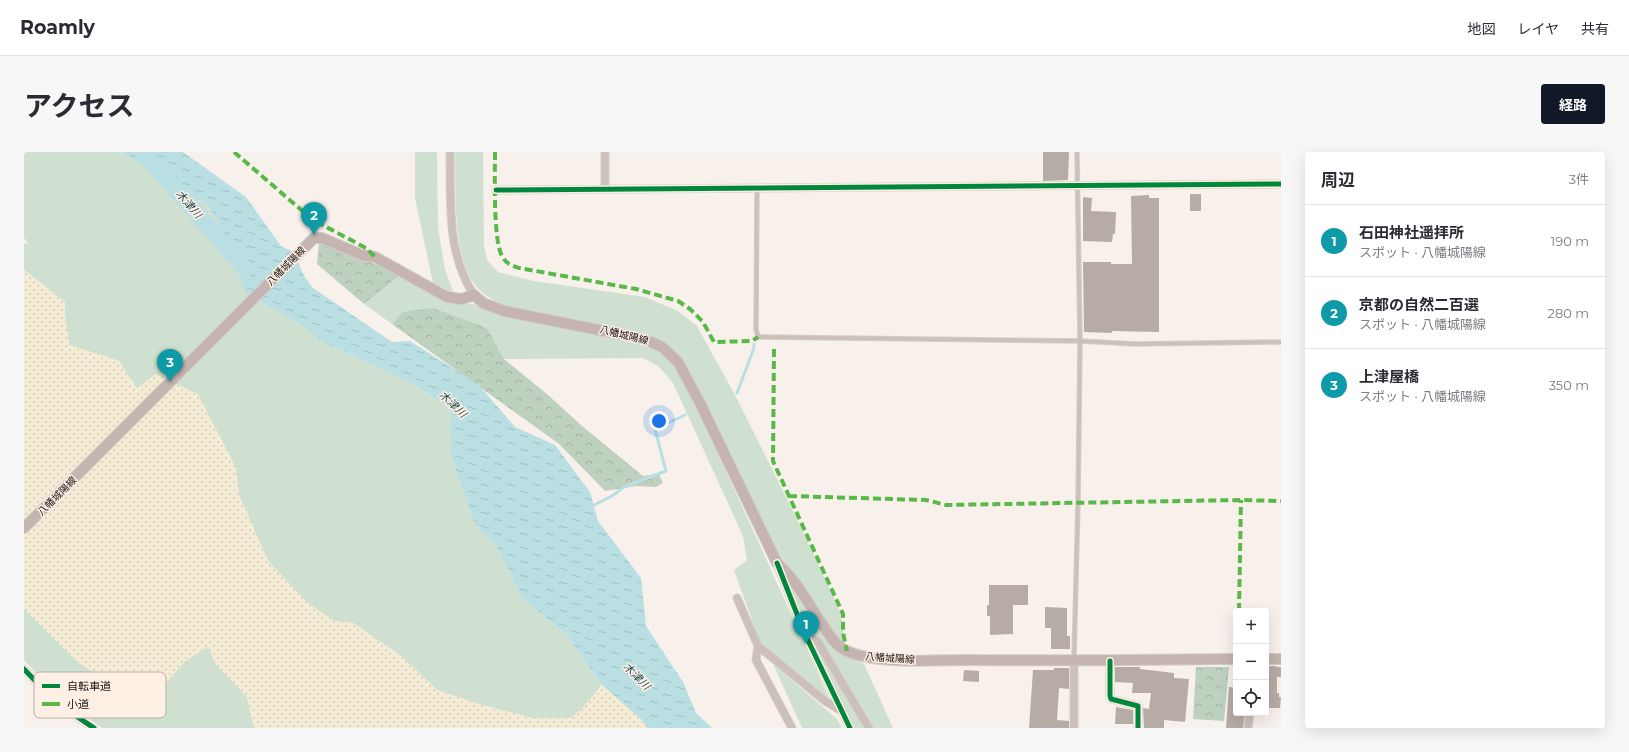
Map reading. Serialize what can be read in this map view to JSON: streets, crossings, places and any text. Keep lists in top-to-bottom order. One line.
{"streets":{"main road":["八幡城陽線"]},"water":["木津川"],"legend":["自転車道","小道"],"page":{"header":"Roamly","nav":["地図","レイヤ","共有"],"title":"アクセス","buttons":"経路","heading":["周辺","3件"],"pins":["2","3","1"],"list":[{"mark":"1","name":"石田神社遥拝所","note":"スポット · 八幡城陽線","value":"190 m"},{"mark":"2","name":"京都の自然二百選","note":"スポット · 八幡城陽線","value":"280 m"},{"mark":"3","name":"上津屋橋","note":"スポット · 八幡城陽線","value":"350 m"}],"map_buttons":["+","−"]}}
